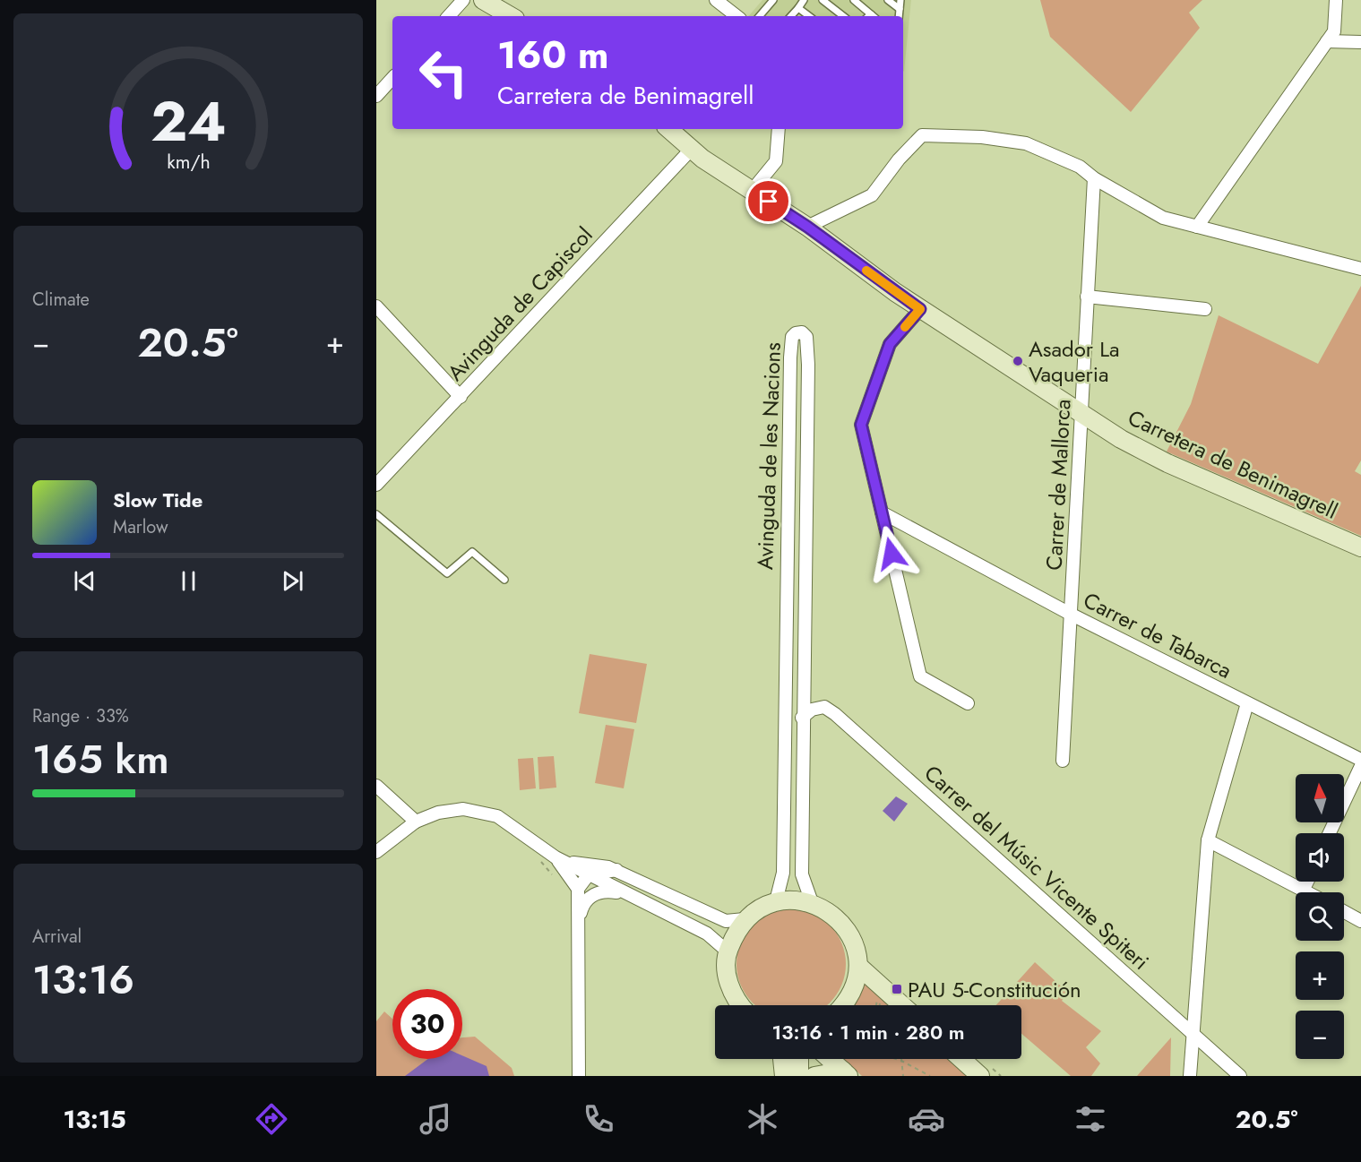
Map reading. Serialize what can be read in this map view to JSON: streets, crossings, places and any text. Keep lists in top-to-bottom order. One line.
{"streets":{"street":["Avinguda de Capiscol","Avinguda de les Nacions","Carretera de Benimagrell","Carrer de Mallorca","Carrer de Tabarca","Carrer del Músic Vicente Spiteri"]},"crossings":[["Avinguda de Capiscol","Carretera de Benimagrell"],["Avinguda de les Nacions","Carrer del Músic Vicente Spiteri"],["Carretera de Benimagrell","Carrer de Mallorca"],["Carrer de Mallorca","Carrer de Tabarca"]],"places":{"other":["Asador La Vaqueria"],"transit":["PAU 5-Constitución"]},"north":"top","page":{"turn":["160 m","Carretera de Benimagrell"],"tile":["Climate",["Range · 33%","165 km"],["Arrival","13:16"]],"heat":["−","20.5°","+"],"song":["Slow Tide","Marlow"],"map_buttons":["+","−"],"limit":"30","trip":"13:16 · 1 min · 280 m","tabs":["13:15","20.5°"],"gauge":["24","km/h"]}}
